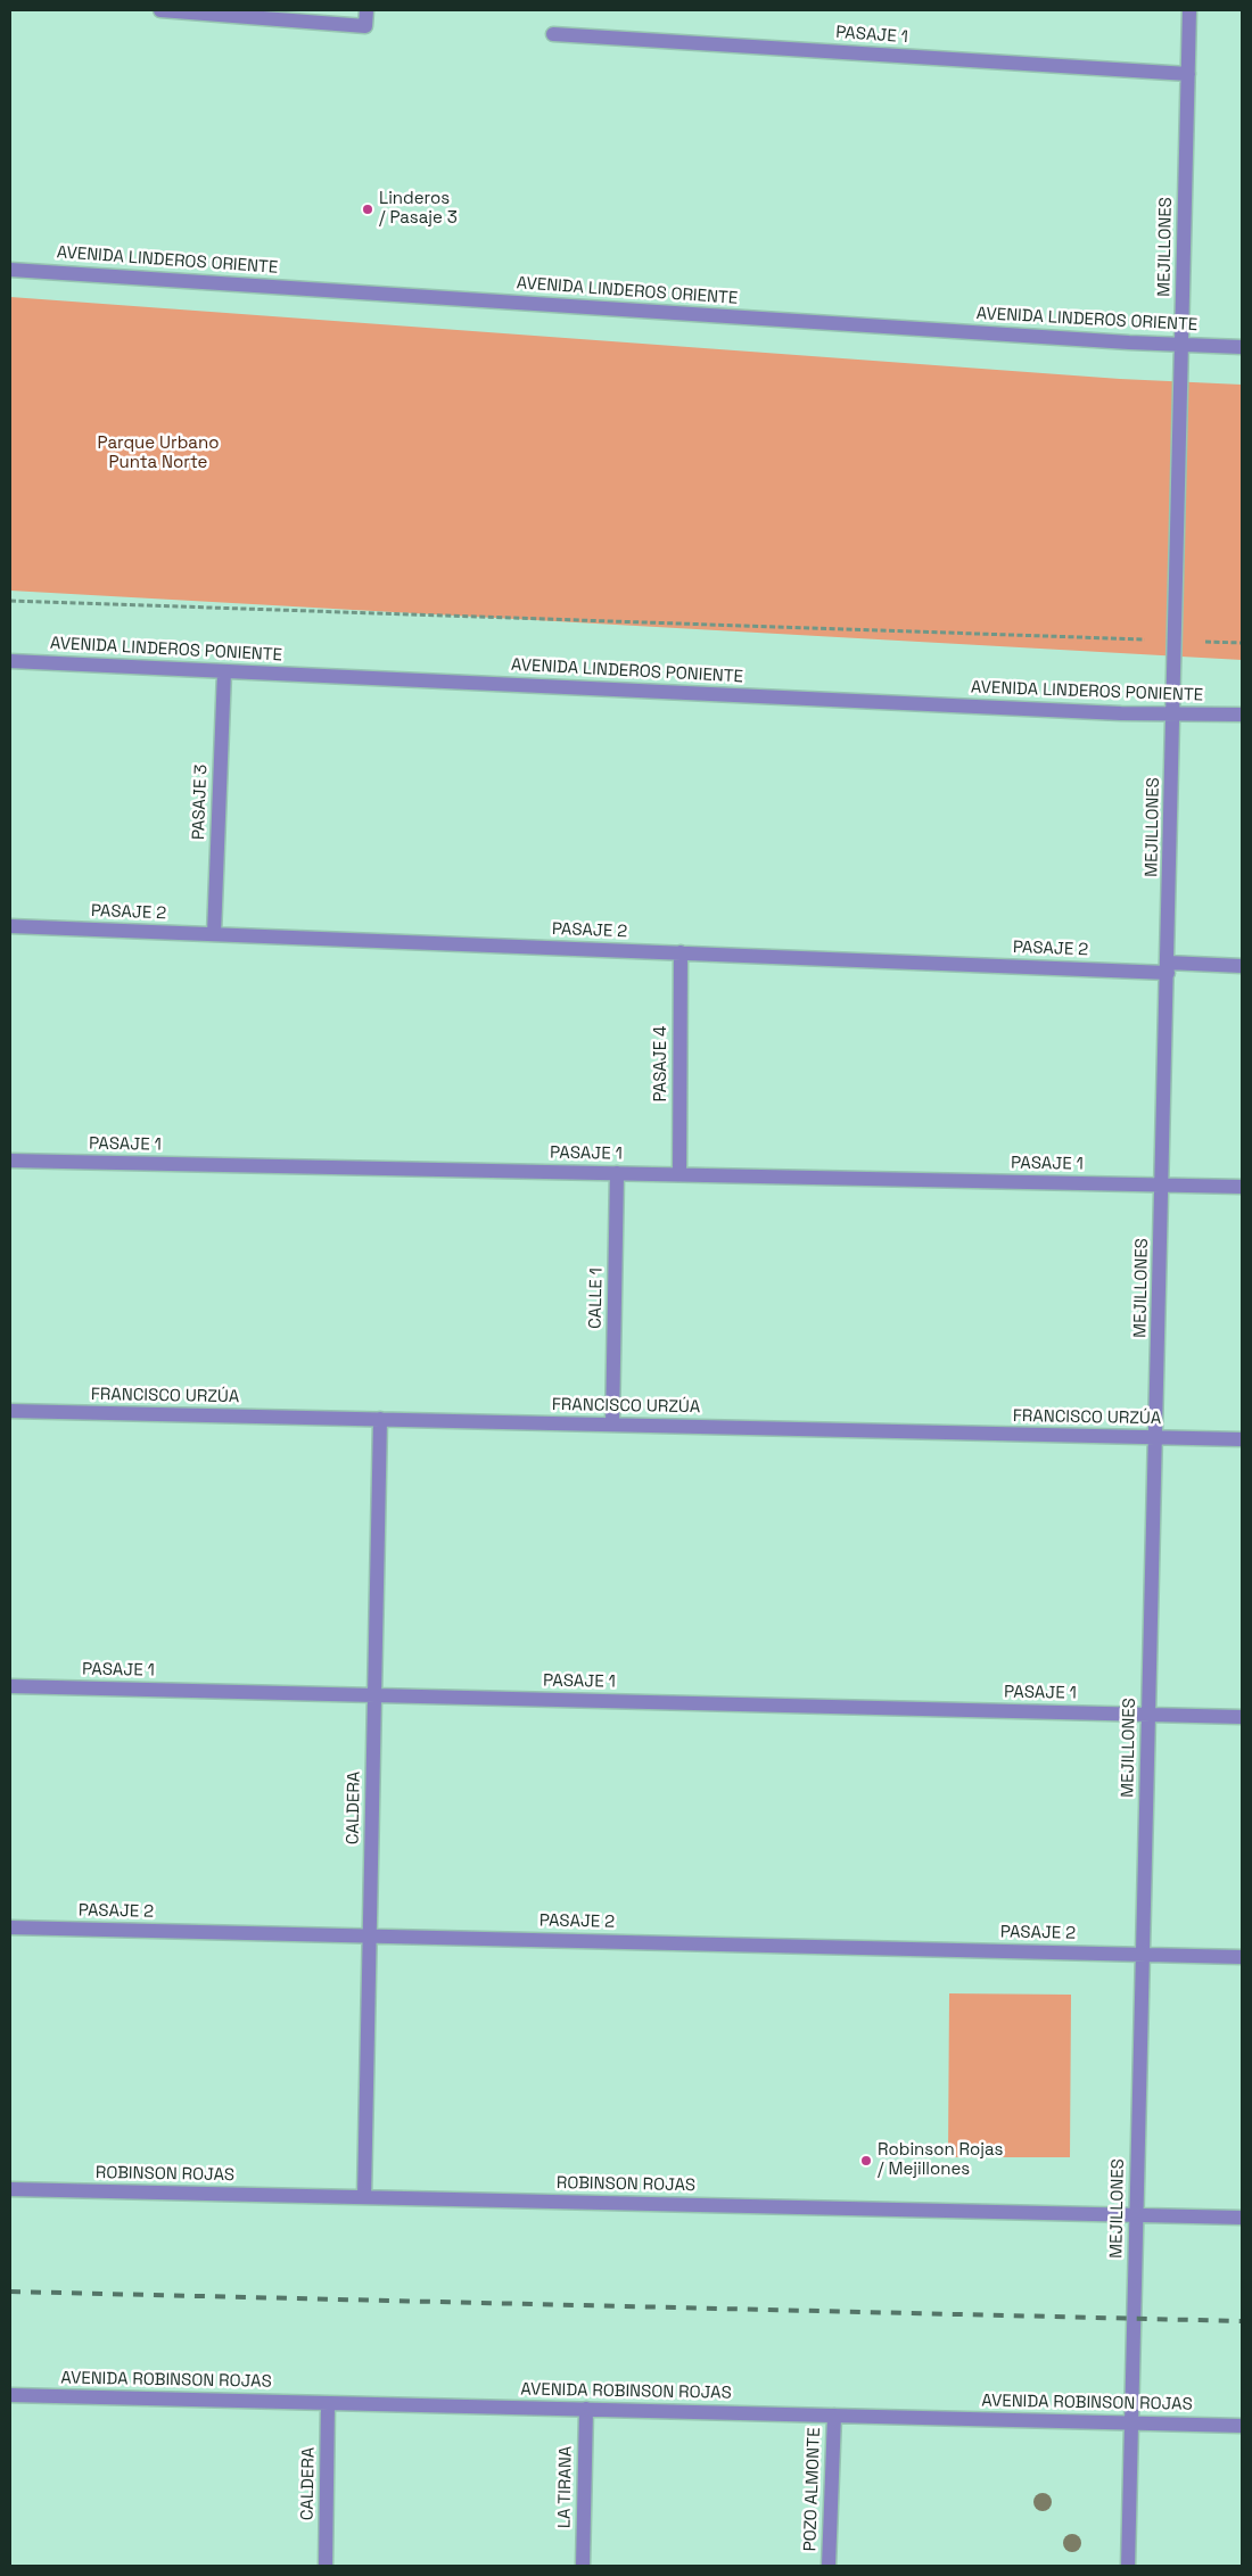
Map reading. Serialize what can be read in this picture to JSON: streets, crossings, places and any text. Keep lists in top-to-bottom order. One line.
{"streets":{"street":["PASAJE 1","MEJILLONES","AVENIDA LINDEROS ORIENTE","AVENIDA LINDEROS PONIENTE","PASAJE 3","PASAJE 2","PASAJE 4","CALLE 1","FRANCISCO URZÚA","CALDERA","ROBINSON ROJAS","AVENIDA ROBINSON ROJAS","LA TIRANA","POZO ALMONTE"]},"crossings":[["PASAJE 1","MEJILLONES"],["PASAJE 1","PASAJE 4"],["PASAJE 1","CALLE 1"],["PASAJE 1","CALDERA"],["MEJILLONES","AVENIDA LINDEROS ORIENTE"],["MEJILLONES","AVENIDA LINDEROS PONIENTE"],["MEJILLONES","PASAJE 2"],["MEJILLONES","FRANCISCO URZÚA"],["MEJILLONES","ROBINSON ROJAS"],["MEJILLONES","AVENIDA ROBINSON ROJAS"],["AVENIDA LINDEROS PONIENTE","PASAJE 3"],["PASAJE 3","PASAJE 2"],["PASAJE 2","PASAJE 4"],["PASAJE 2","CALDERA"],["CALLE 1","FRANCISCO URZÚA"],["FRANCISCO URZÚA","CALDERA"],["CALDERA","ROBINSON ROJAS"],["CALDERA","AVENIDA ROBINSON ROJAS"],["AVENIDA ROBINSON ROJAS","LA TIRANA"],["AVENIDA ROBINSON ROJAS","POZO ALMONTE"]],"parks":["Parque Urbano Punta Norte"],"places":["Linderos / Pasaje 3","Robinson Rojas / Mejillones"]}
